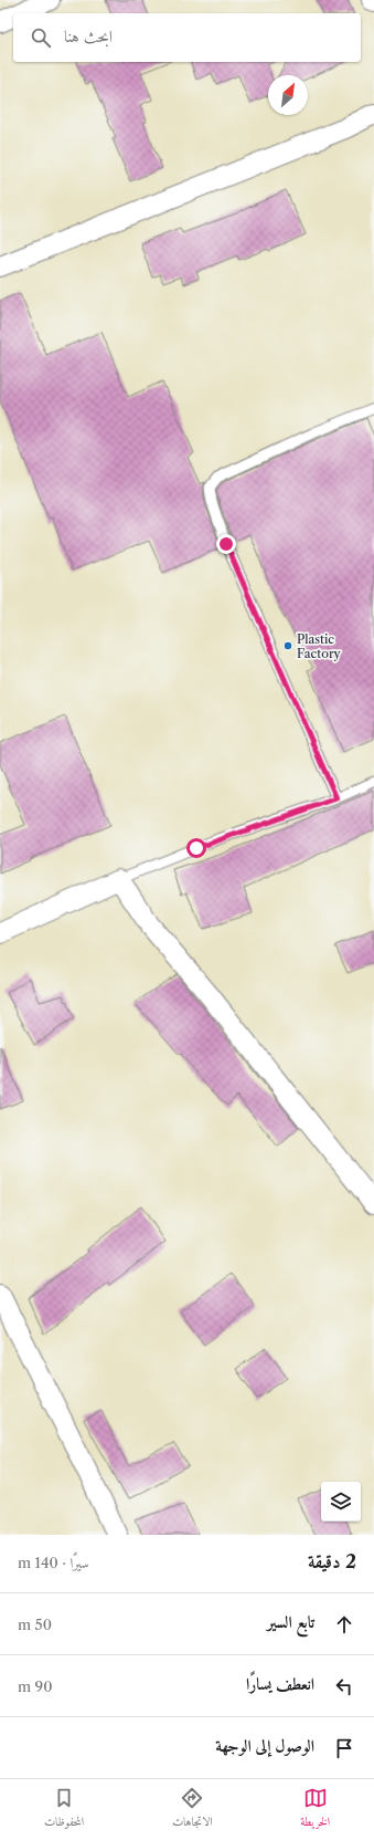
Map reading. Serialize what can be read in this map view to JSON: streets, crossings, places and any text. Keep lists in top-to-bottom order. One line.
{"places":["Plastic Factory"],"north":"top right","page":{"search":"ابحث هنا","heading":["2 دقيقة","سيرًا · 140 m"],"list":[["تابع السير","50 m"],["انعطف يسارًا","90 m"],"الوصول إلى الوجهة"],"nav":["الخريطة","الاتجاهات","المحفوظات"]}}
